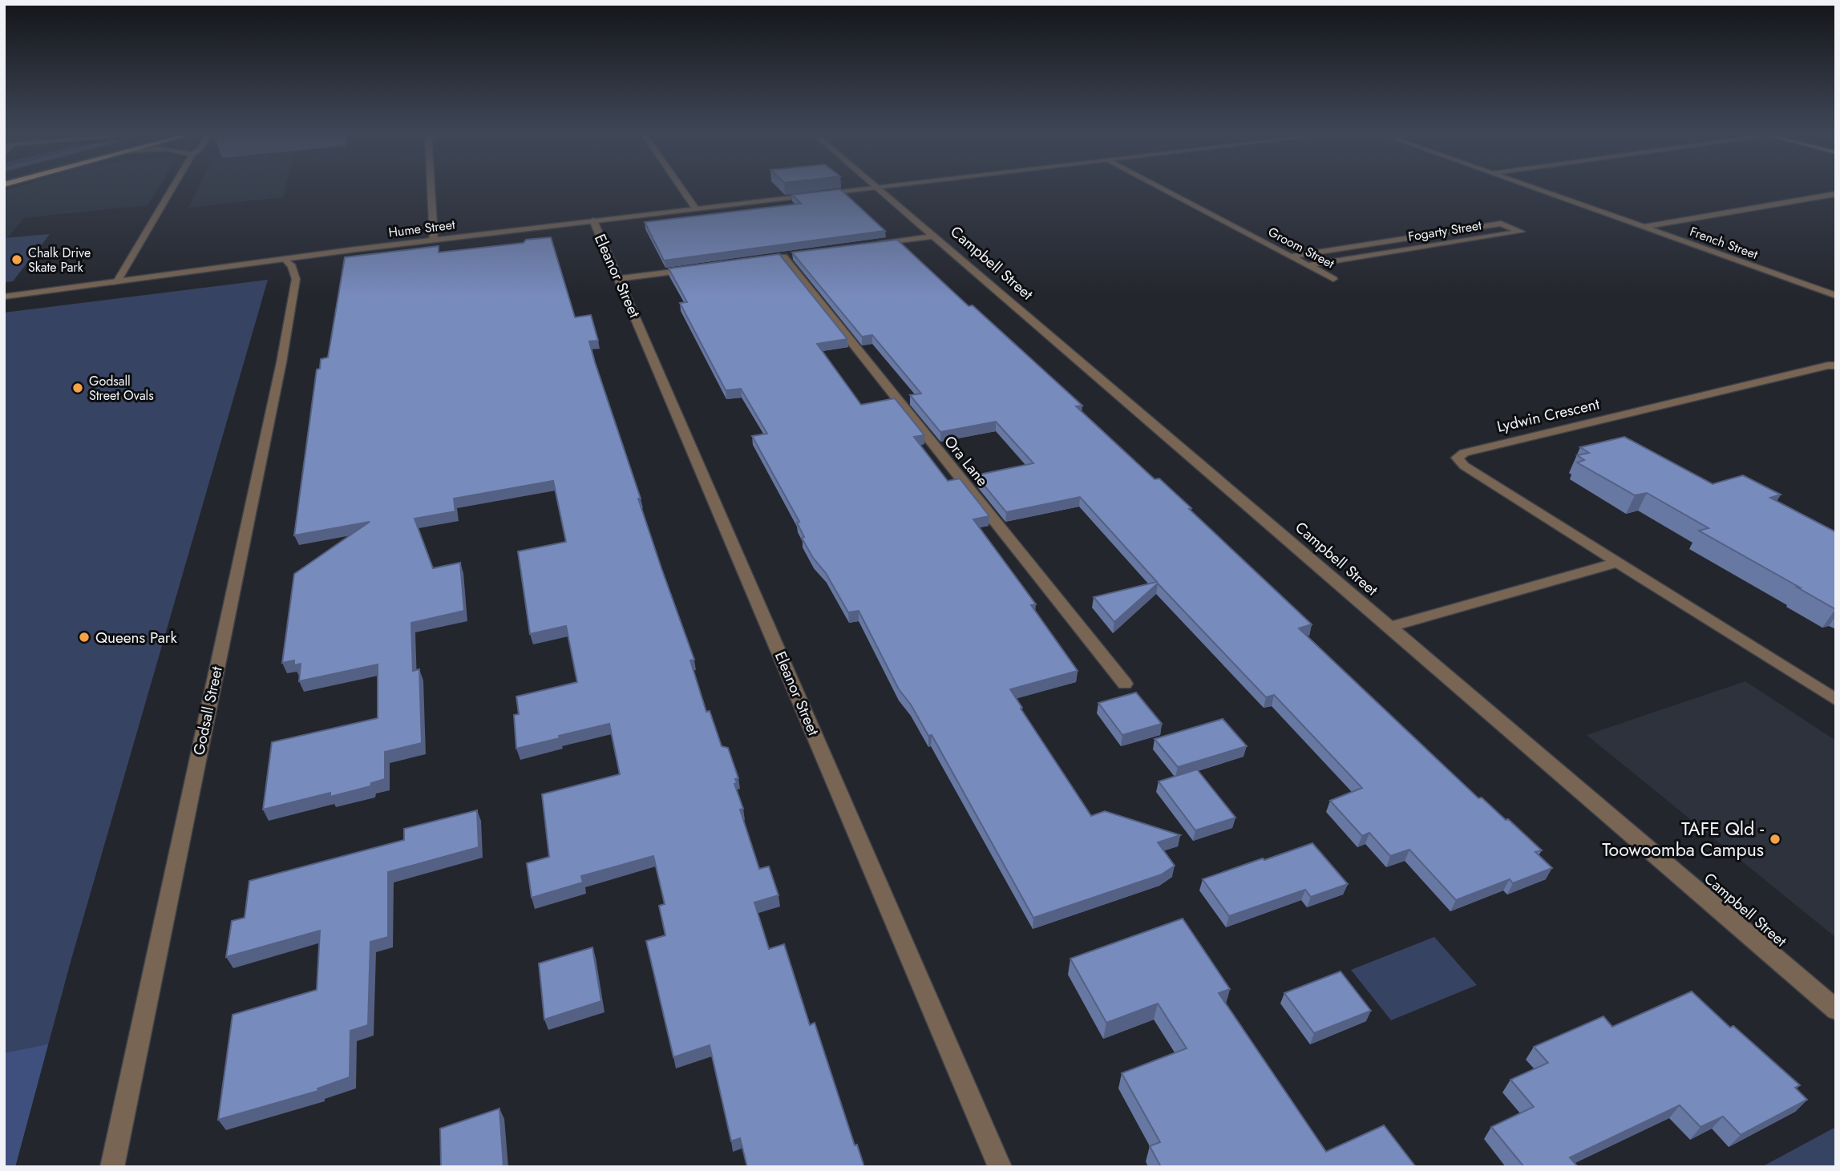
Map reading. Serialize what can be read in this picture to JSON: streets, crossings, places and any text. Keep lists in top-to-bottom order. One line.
{"streets":{"street":["Hume Street","Fogarty Street","French Street","Groom Street","Campbell Street","Eleanor Street","Lydwin Crescent","Ora Lane","Godsall Street"]},"crossings":[["Hume Street","Eleanor Street"],["Hume Street","Godsall Street"],["Fogarty Street","Groom Street"]],"places":["Chalk Drive Skate Park","Godsall Street Ovals","Queens Park","TAFE Qld - Toowoomba Campus"]}
